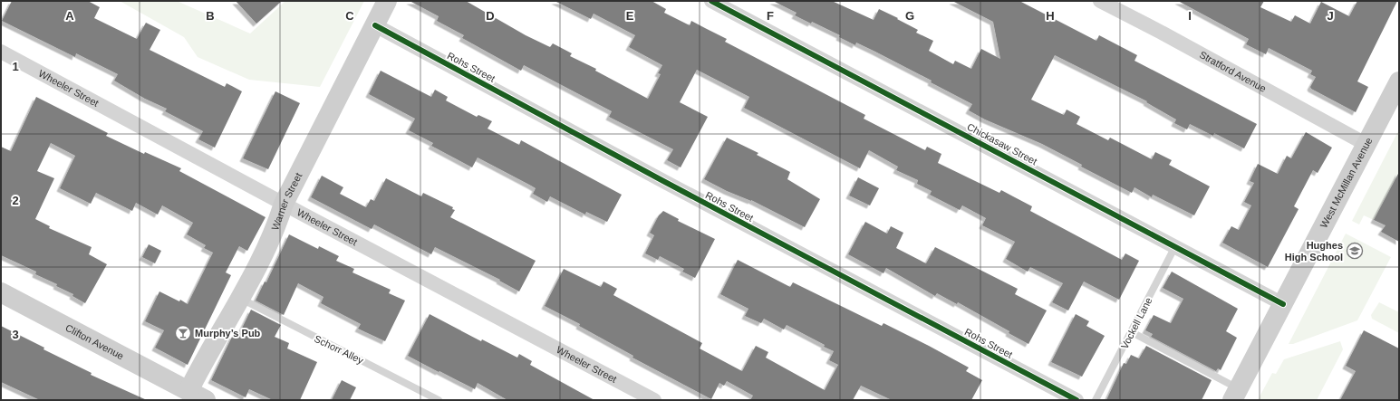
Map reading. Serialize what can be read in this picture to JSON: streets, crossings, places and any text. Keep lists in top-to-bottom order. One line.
{"streets":{"main road":["West McMillan Avenue","Warner Street","Clifton Avenue"],"street":["Rohs Street","Stratford Avenue","Wheeler Street","Chickasaw Street"],"lane":["Vockell Lane","Schorr Alley"]},"crossings":[["Rohs Street","Warner Street"],["Stratford Avenue","West McMillan Avenue"],["Wheeler Street","Warner Street"],["Chickasaw Street","West McMillan Avenue"],["Chickasaw Street","Vockell Lane"],["Warner Street","Clifton Avenue"],["Warner Street","Schorr Alley"]],"places":{"school or university":["Hughes High School"],"bar":["Murphy’s Pub"]},"grid":{"columns":["A","B","C","D","E","F","G","H","I","J"],"rows":["1","2","3"]}}
